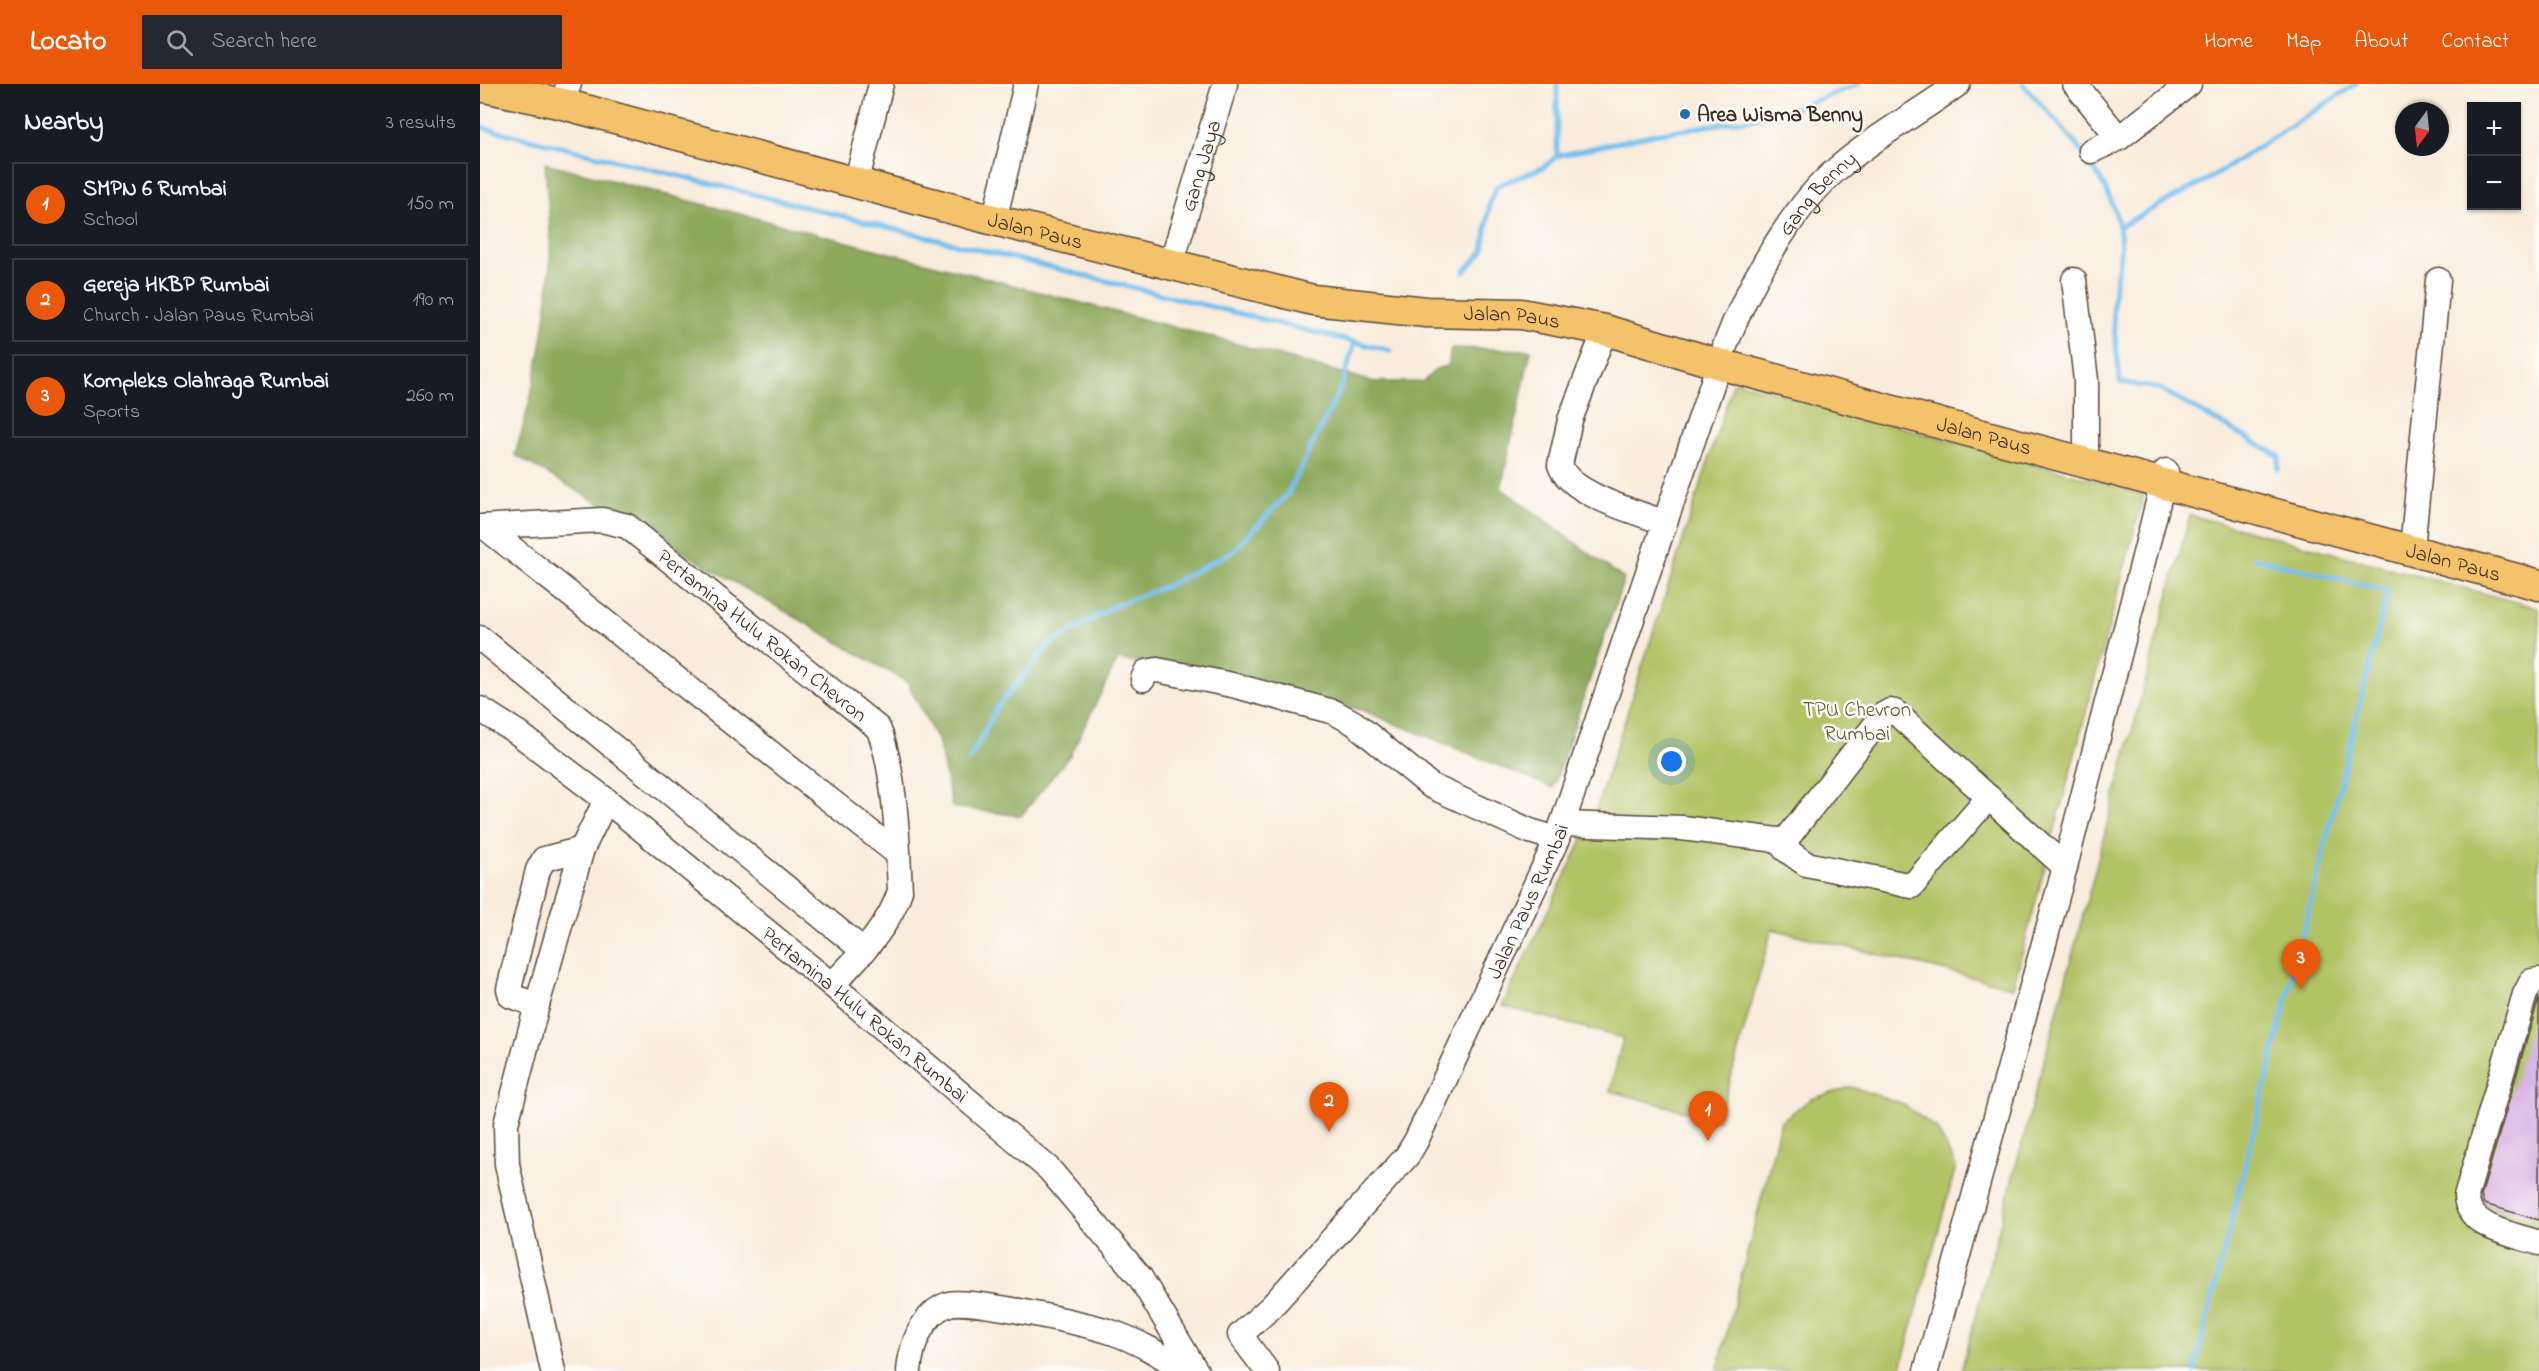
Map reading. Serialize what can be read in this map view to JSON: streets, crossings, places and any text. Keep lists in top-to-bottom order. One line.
{"streets":{"main road":["Jalan Paus"],"street":["Gang Jaya","Gang Benny","Pertamina Hulu Rokan Chevron","Jalan Paus Rumbai","Pertamina Hulu Rokan Rumbai"]},"crossings":[["Gang Jaya","Jalan Paus"],["Gang Benny","Jalan Paus"],["Gang Benny","Jalan Paus Rumbai"],["Jalan Paus","Jalan Paus Rumbai"],["Pertamina Hulu Rokan Chevron","Pertamina Hulu Rokan Rumbai"]],"parks":["TPU Chevron Rumbai"],"places":["Area Wisma Benny"],"north":"bottom","page":{"header":"Locato","search":"Search here","nav":["Home","Map","About","Contact"],"heading":["Nearby","3 results"],"map_buttons":["+","−"],"list":[{"mark":"1","name":"SMPN 6 Rumbai","note":"School","value":"150 m"},{"mark":"2","name":"Gereja HKBP Rumbai","note":"Church · Jalan Paus Rumbai","value":"190 m"},{"mark":"3","name":"Kompleks Olahraga Rumbai","note":"Sports","value":"260 m"}],"pins":["3","2","1"]}}
